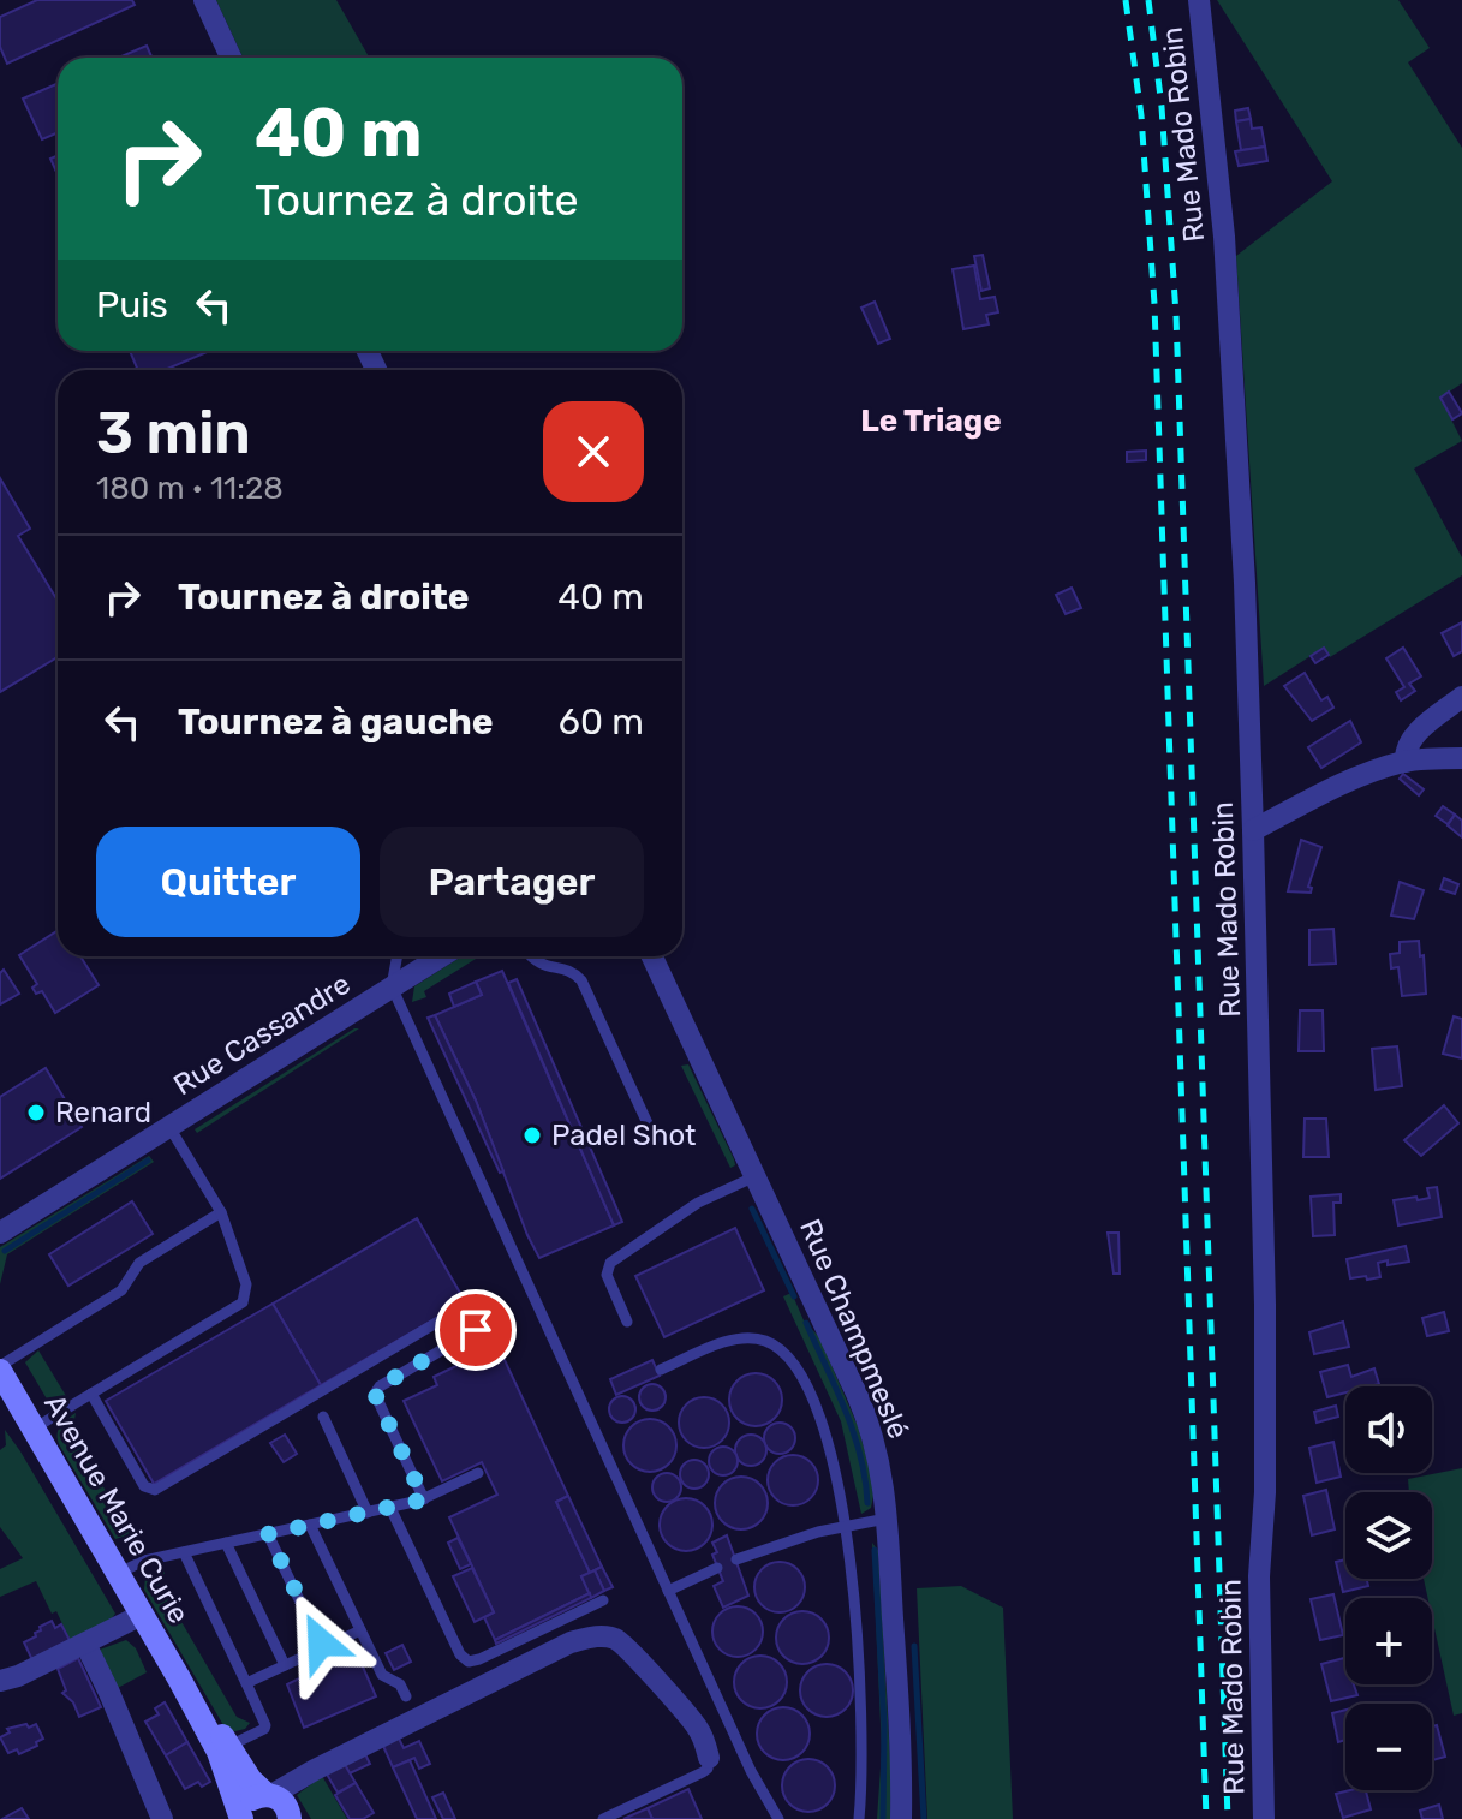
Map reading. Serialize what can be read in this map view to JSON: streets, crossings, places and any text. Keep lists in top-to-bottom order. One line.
{"streets":{"main road":["Avenue Marie Curie"],"street":["Rue Mado Robin","Rue Cassandre","Rue Champmeslé"]},"districts":["Le Triage"],"places":["Renard","Padel Shot"],"page":{"turn":["40 m","Tournez à droite"],"then":"Puis","heading":["3 min","180 m · 11:28"],"list":[{"name":"Tournez à droite","value":"40 m"},{"name":"Tournez à gauche","value":"60 m"}],"buttons":["Quitter","Partager"],"map_buttons":["+","−"]}}
